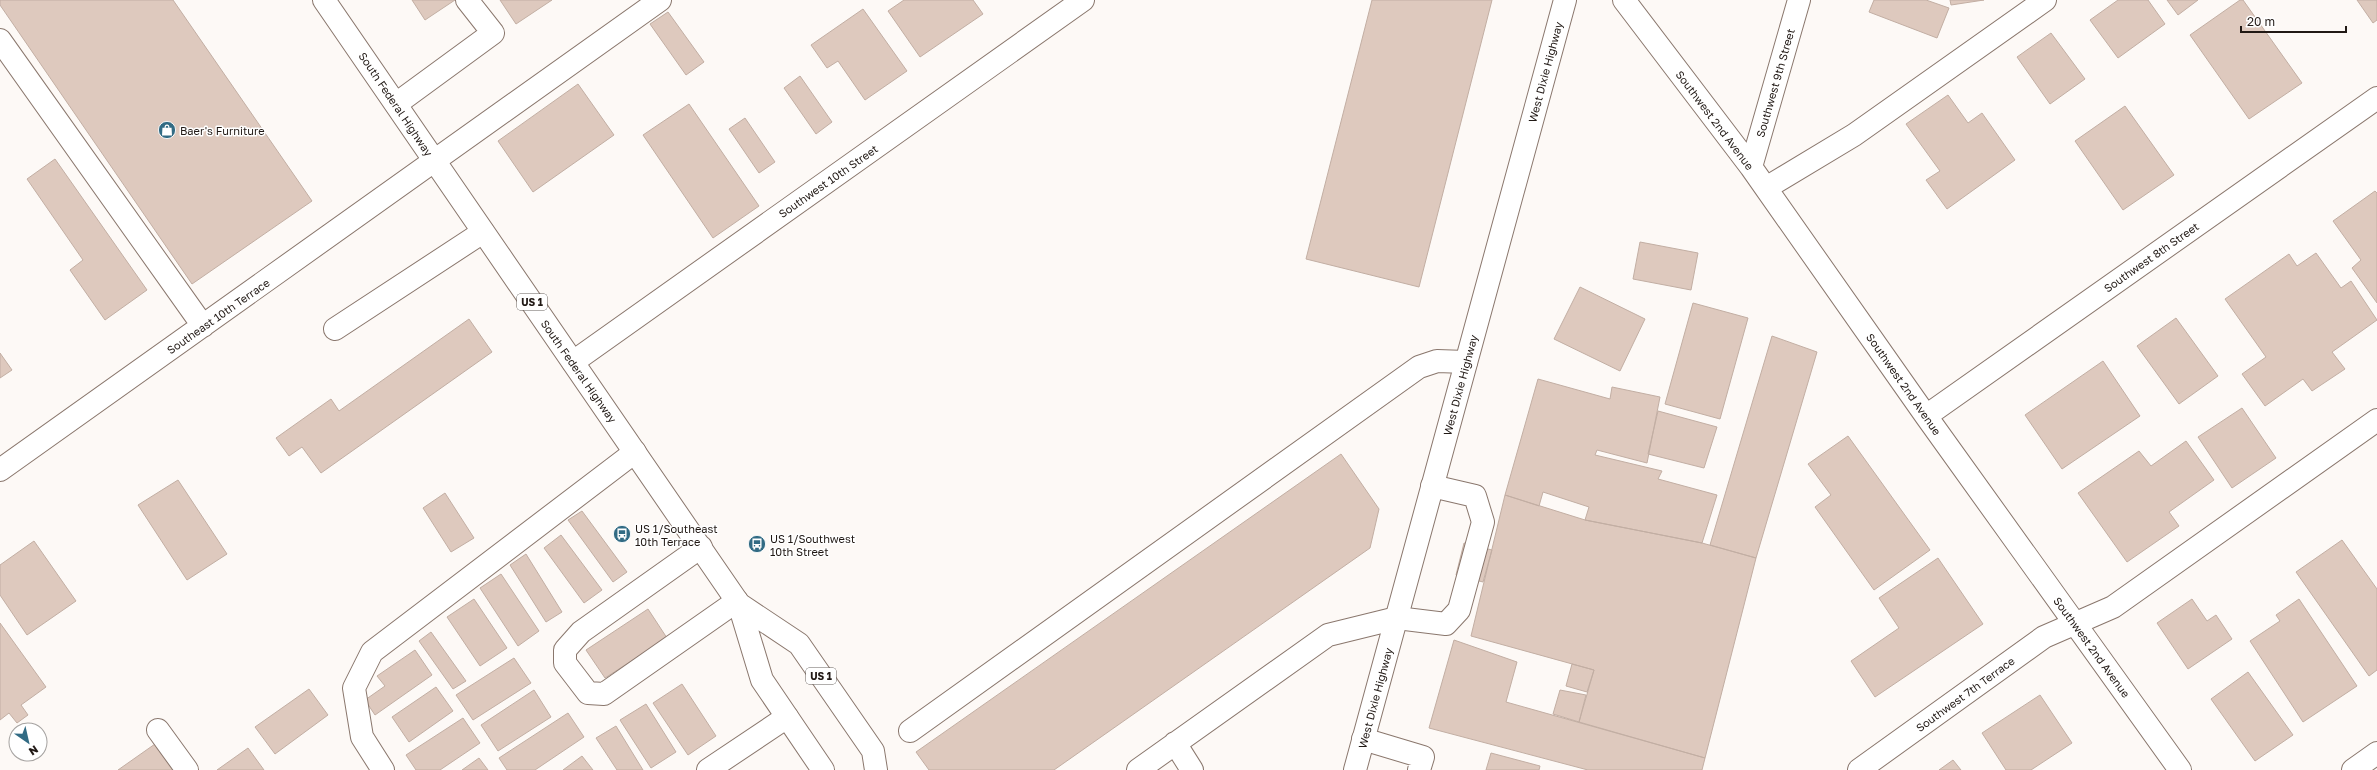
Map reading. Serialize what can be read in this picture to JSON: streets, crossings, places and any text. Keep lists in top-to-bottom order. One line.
{"streets":{"street":["West Dixie Highway","Southwest 9th Street","South Federal Highway","Southwest 2nd Avenue","Southwest 10th Street","Southwest 8th Street","US 1","Southeast 10th Terrace","Southwest 7th Terrace"]},"crossings":[["Southwest 9th Street","Southwest 2nd Avenue"],["South Federal Highway","Southwest 10th Street"],["South Federal Highway","Southeast 10th Terrace"],["Southwest 2nd Avenue","Southwest 8th Street"],["Southwest 2nd Avenue","Southwest 7th Terrace"]],"places":{"shop":["Baer's Furniture"],"bus stop":["US 1/Southeast 10th Terrace","US 1/Southwest 10th Street"]},"scale_bar":"20 m","north":"bottom right"}
